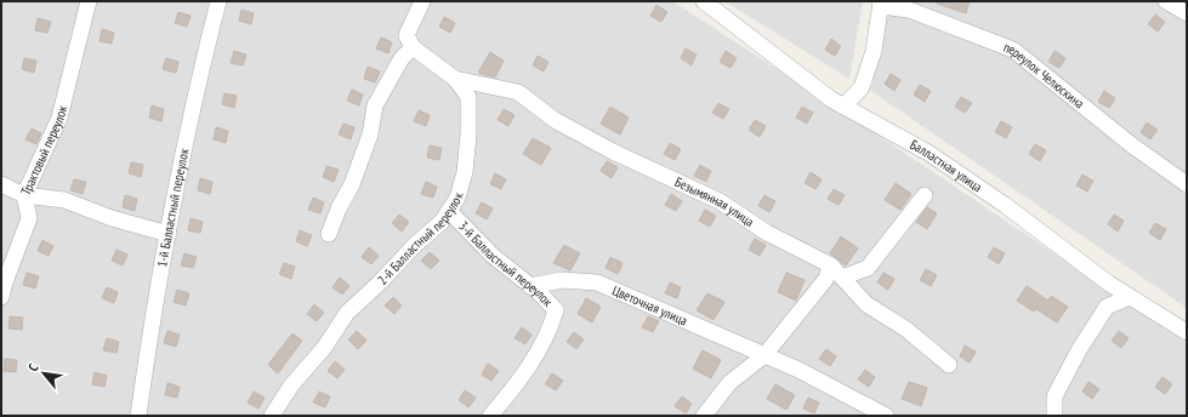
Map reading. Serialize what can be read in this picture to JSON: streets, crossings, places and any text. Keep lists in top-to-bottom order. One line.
{"streets":{"street":["переулок Челюскина","Трактовый переулок","Балластная улица","Безымянная улица","1-й Балластный переулок","2-й Балластный переулок","3-й Балластный переулок","Цветочная улица"]},"crossings":[["Безымянная улица","2-й Балластный переулок"],["2-й Балластный переулок","3-й Балластный переулок"],["3-й Балластный переулок","Цветочная улица"]],"north":"top left"}
